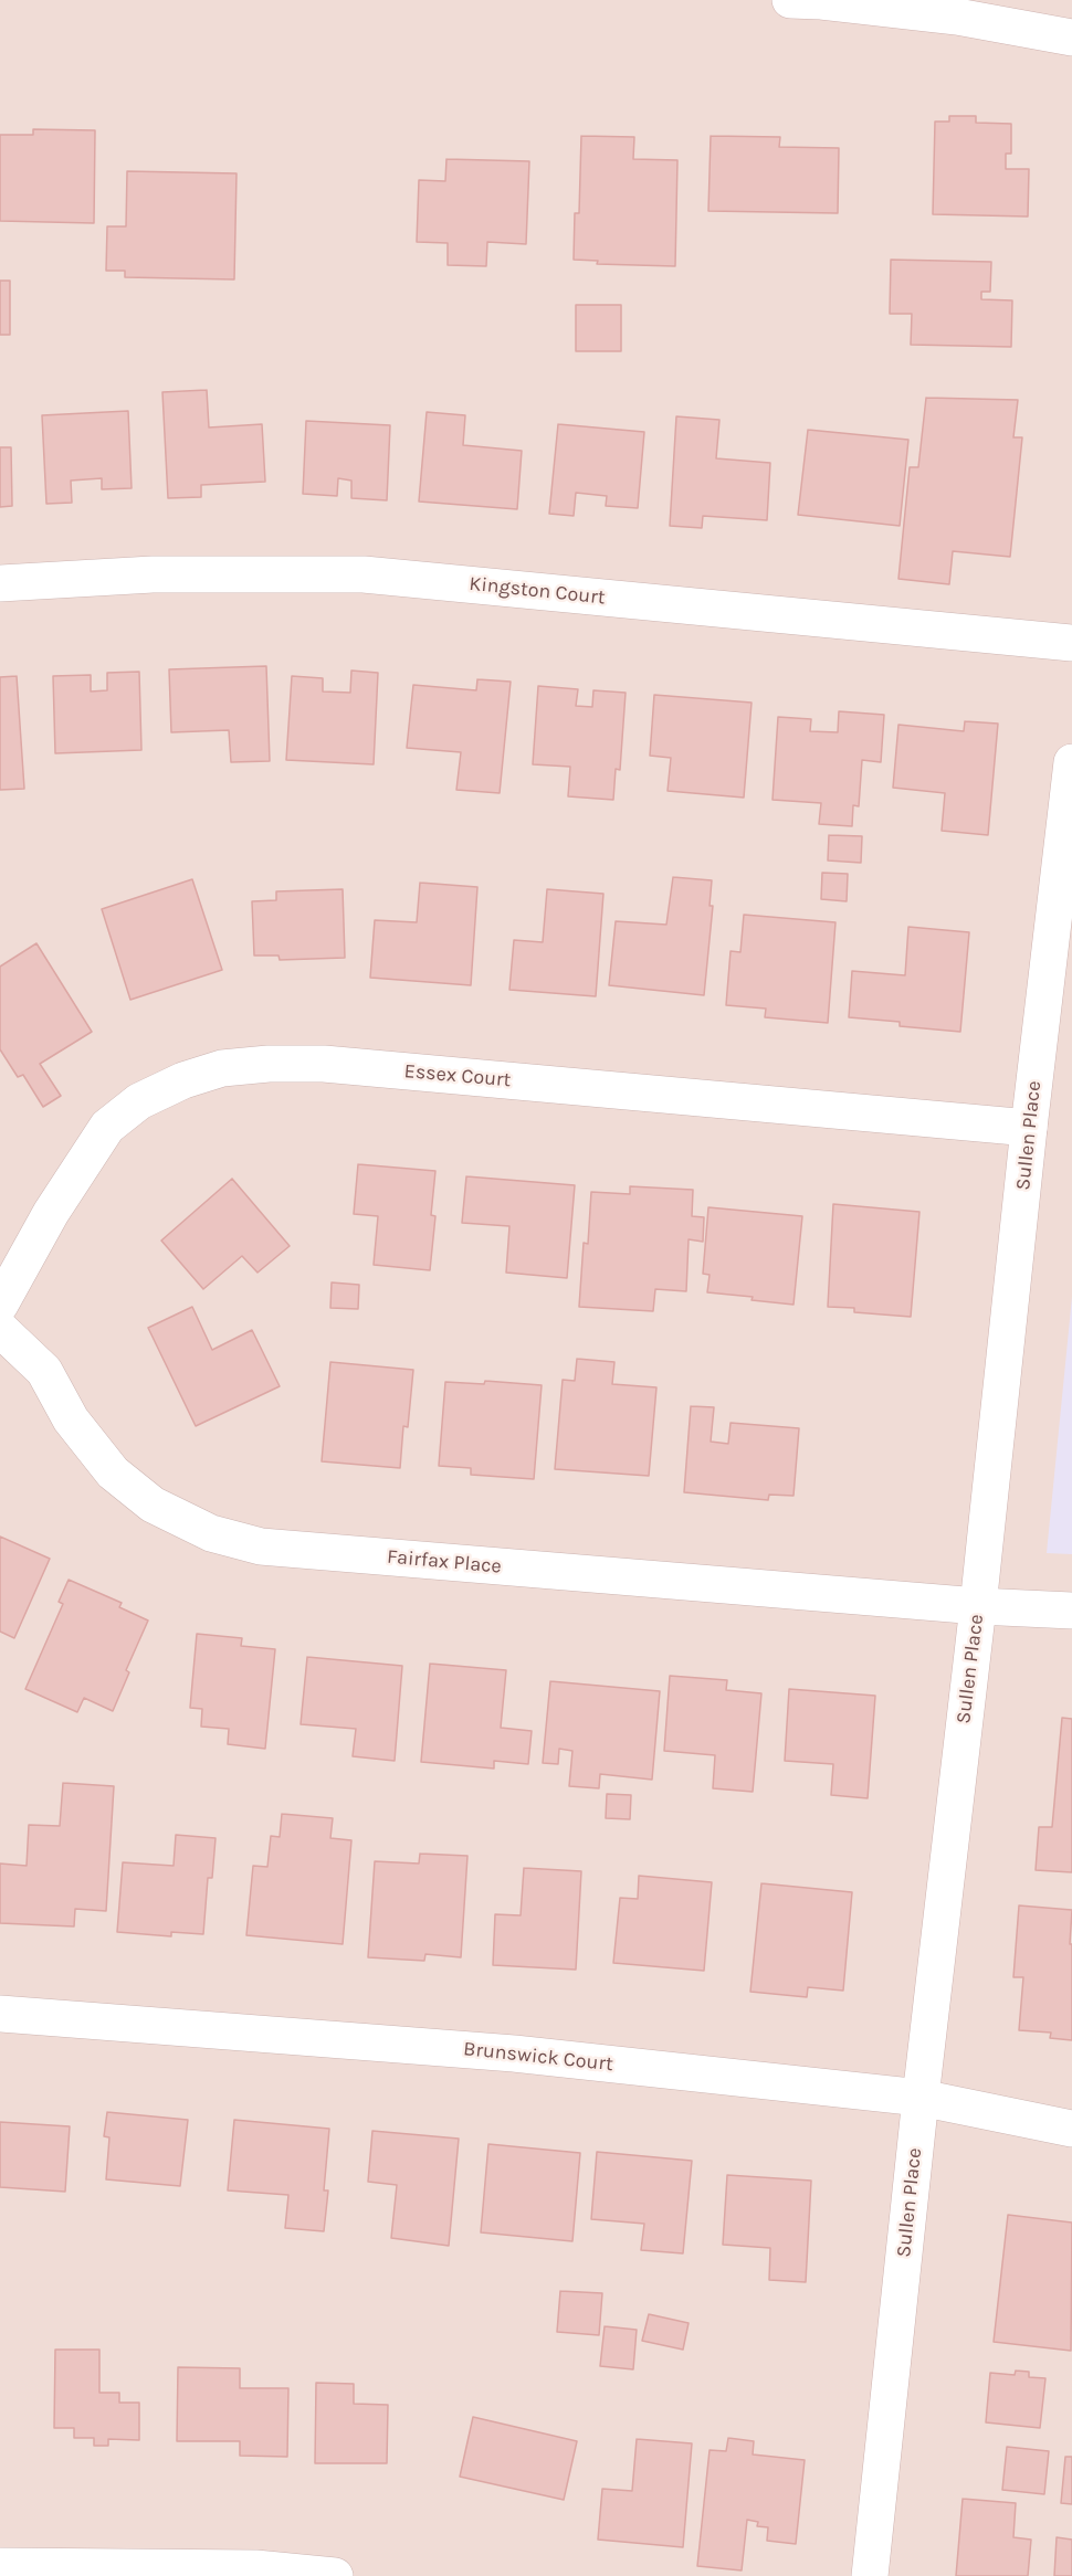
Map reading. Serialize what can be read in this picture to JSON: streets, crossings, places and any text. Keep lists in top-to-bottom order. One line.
{"streets":{"street":["Kingston Court","Essex Court","Sullen Place","Fairfax Place","Brunswick Court"]},"crossings":[["Essex Court","Sullen Place"],["Sullen Place","Fairfax Place"],["Sullen Place","Brunswick Court"]]}
